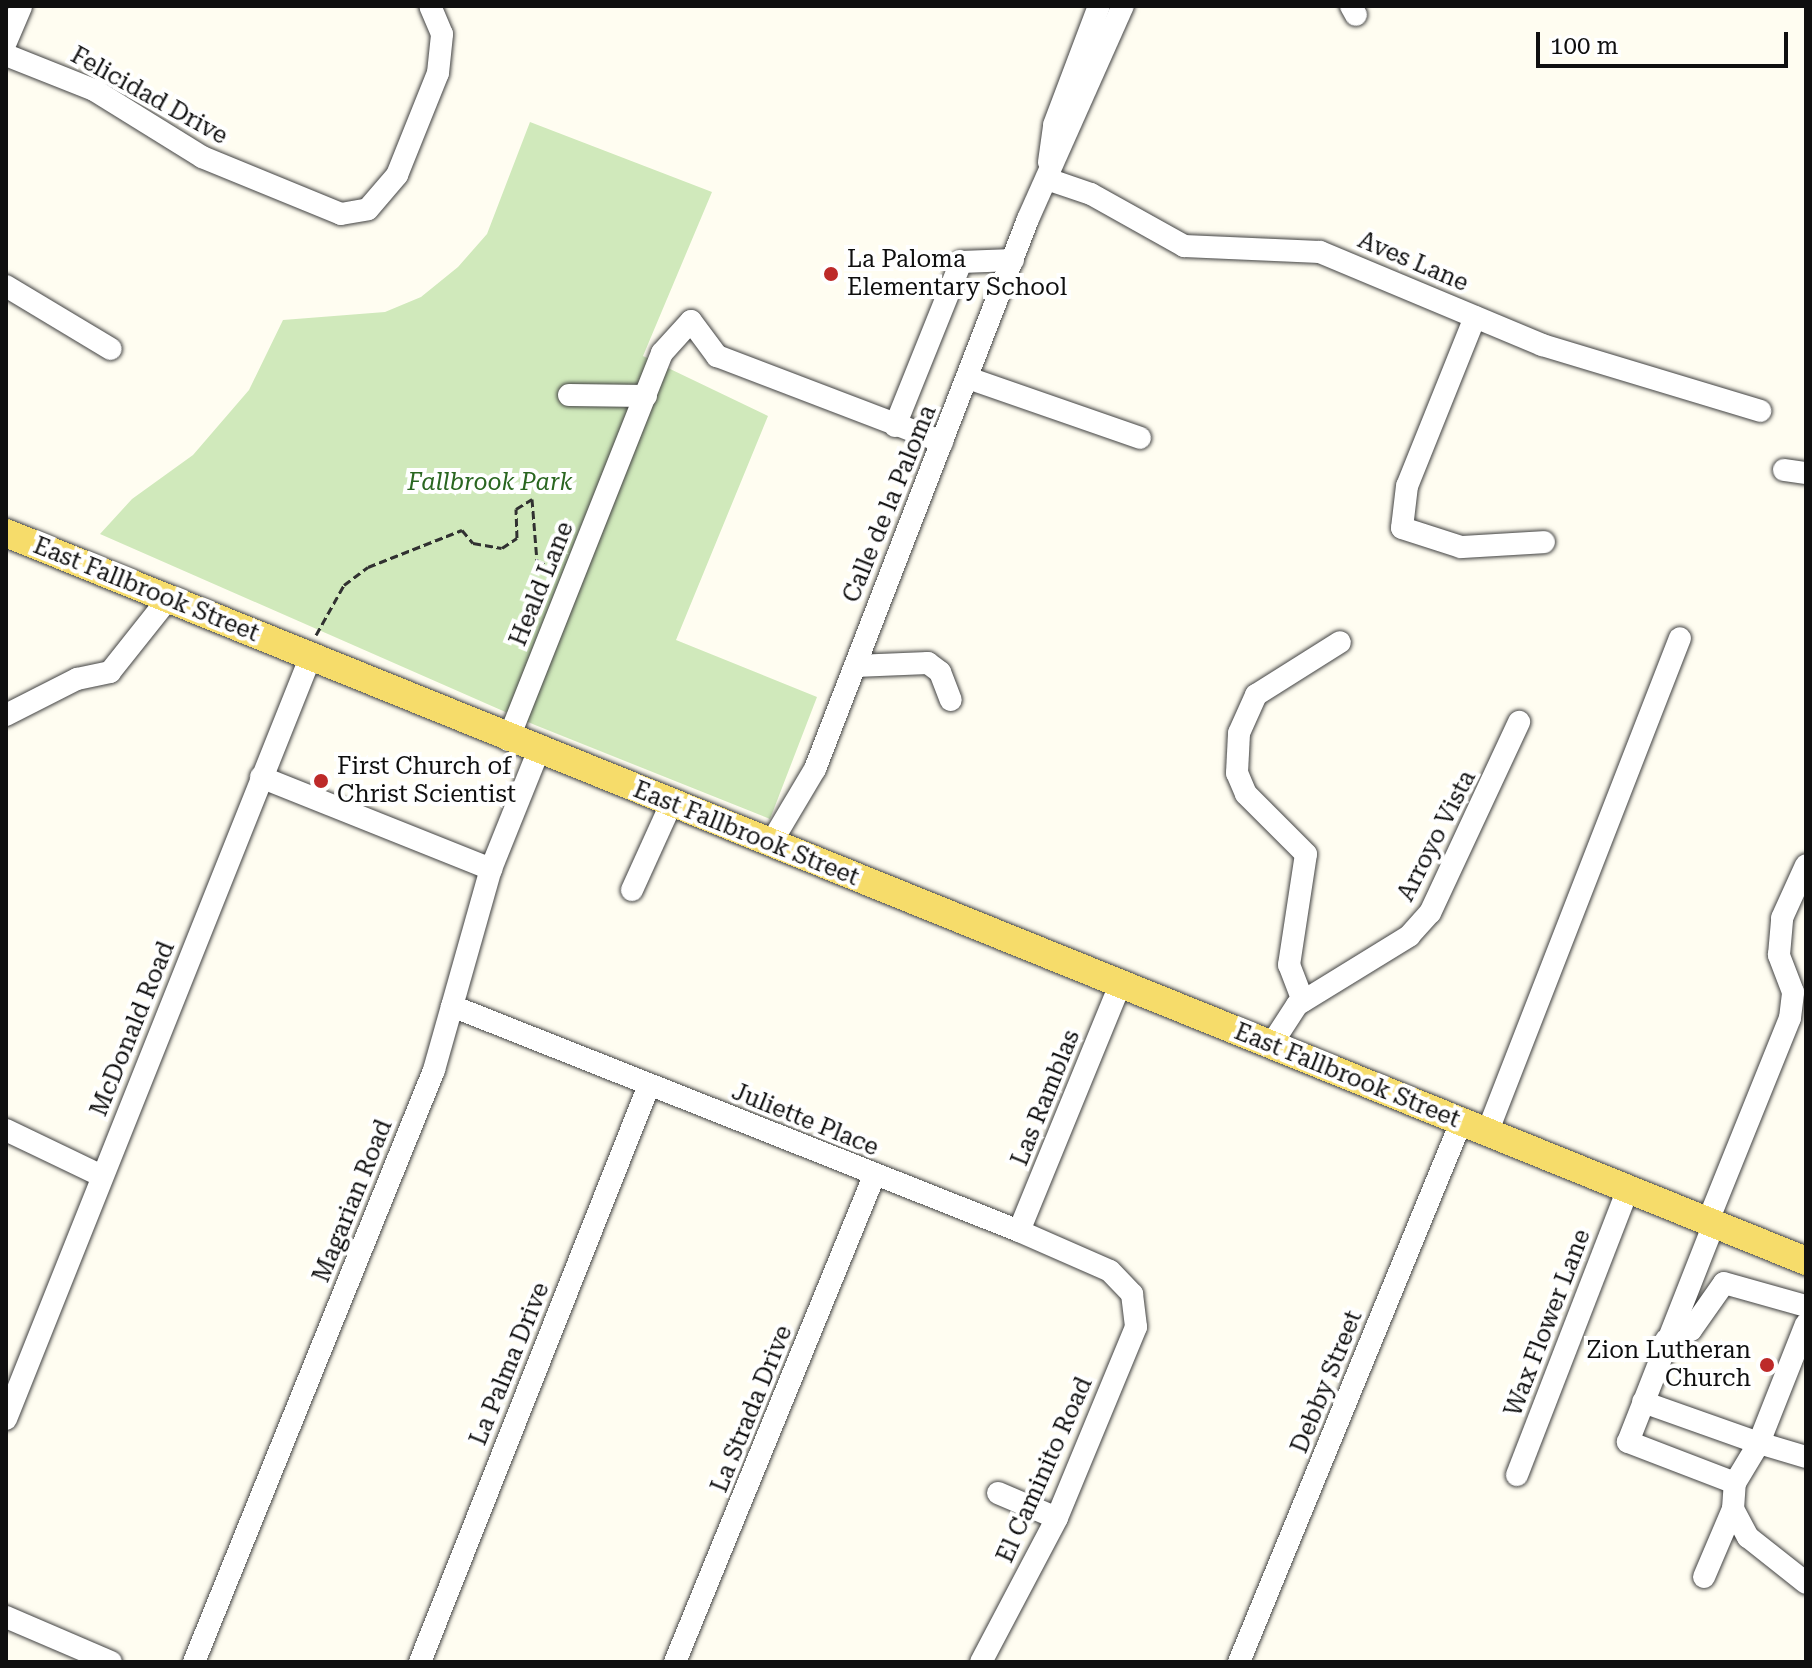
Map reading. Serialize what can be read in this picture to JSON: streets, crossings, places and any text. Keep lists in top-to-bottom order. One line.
{"streets":{"main road":["East Fallbrook Street"],"street":["Felicidad Drive","Aves Lane","Calle de la Paloma","Heald Lane","Arroyo Vista","McDonald Road","Las Ramblas","Juliette Place","Magarian Road","Wax Flower Lane","La Palma Drive","Debby Street","La Strada Drive","El Caminito Road"]},"crossings":[["Aves Lane","Calle de la Paloma"],["Calle de la Paloma","East Fallbrook Street"],["Heald Lane","East Fallbrook Street"],["East Fallbrook Street","Arroyo Vista"],["East Fallbrook Street","McDonald Road"],["East Fallbrook Street","Las Ramblas"],["East Fallbrook Street","Magarian Road"],["East Fallbrook Street","Wax Flower Lane"],["East Fallbrook Street","Debby Street"],["Las Ramblas","Juliette Place"],["Juliette Place","Magarian Road"],["Juliette Place","La Palma Drive"],["Juliette Place","La Strada Drive"],["Juliette Place","El Caminito Road"]],"parks":["Fallbrook Park"],"places":["La Paloma Elementary School","First Church of Christ Scientist","Zion Lutheran Church"],"scale_bar":"100 m"}
